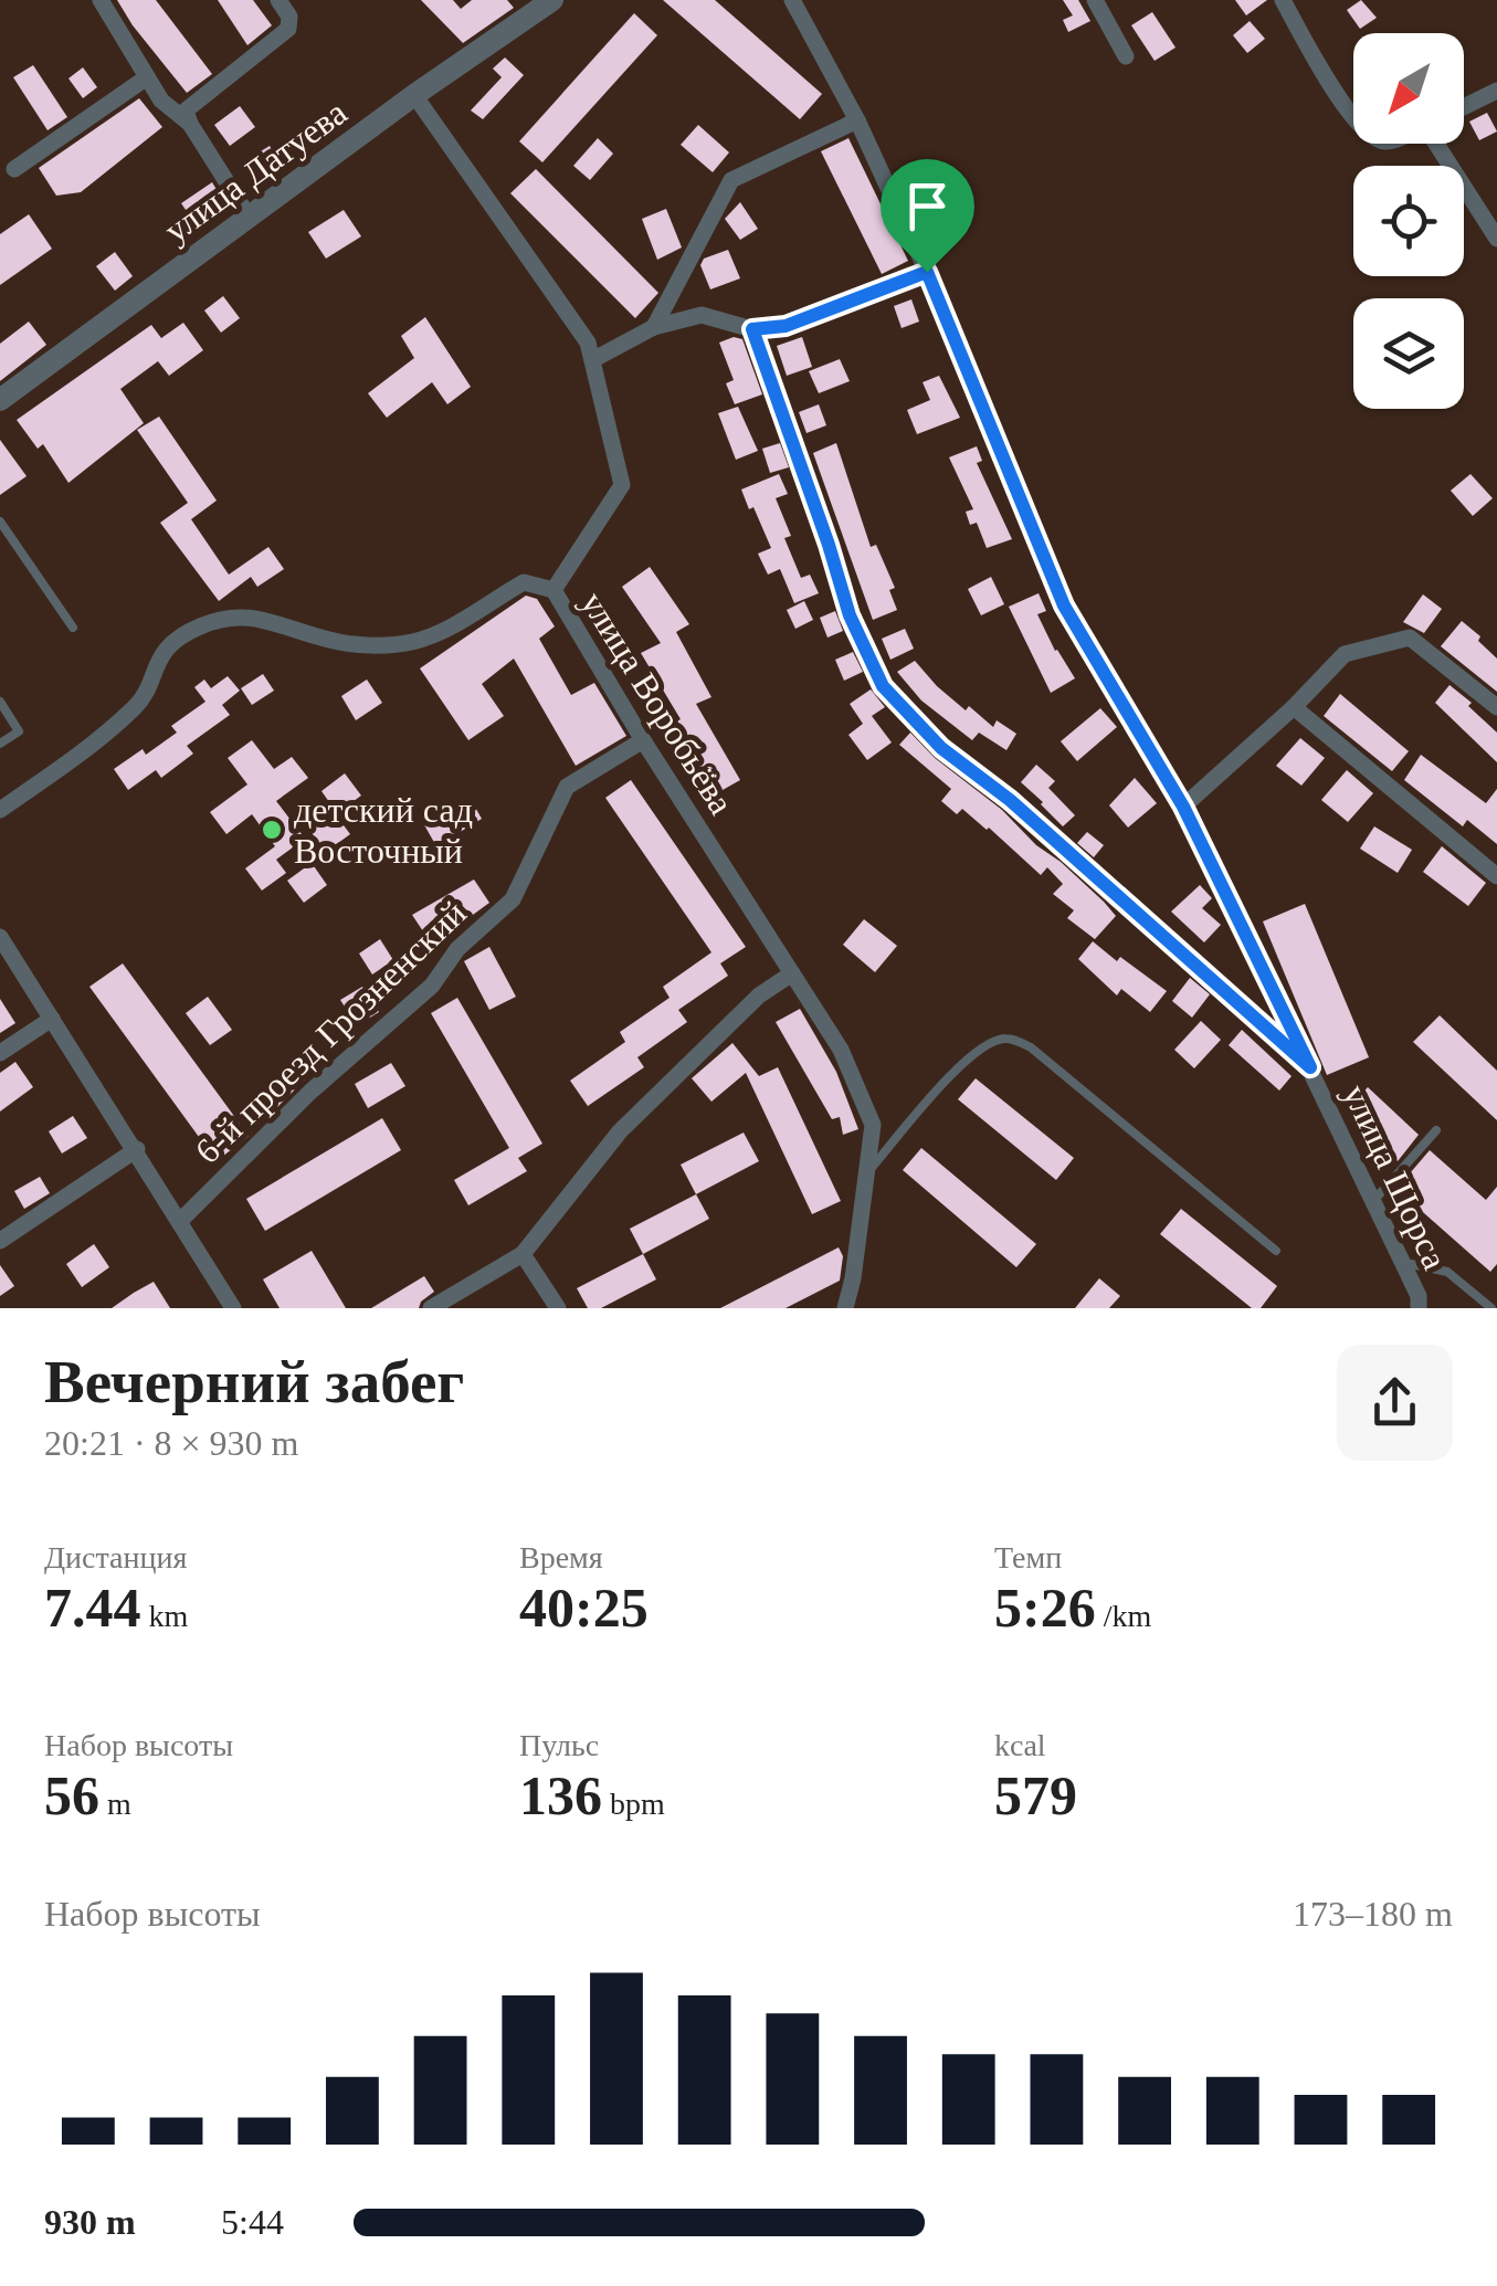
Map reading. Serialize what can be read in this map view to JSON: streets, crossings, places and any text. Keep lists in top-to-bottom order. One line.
{"streets":{"street":["улица Датуева","улица Воробьёва","6-й проезд Грозненский","улица Щорса"]},"crossings":[["улица Датуева","улица Воробьёва"],["улица Воробьёва","6-й проезд Грозненский"]],"places":["детский сад Восточный"],"north":"bottom left","page":{"heading":["Вечерний забег","20:21 · 8 × 930 m"],"stats":[["Дистанция","7.44 km"],["Время","40:25"],["Темп","5:26 /km"],["Набор высоты","56 m"],["Пульс","136 bpm"],["kcal","579"]],"chart":["Набор высоты","173–180 m"],"list":[{"name":"930 m","note":"5:44"}]}}
